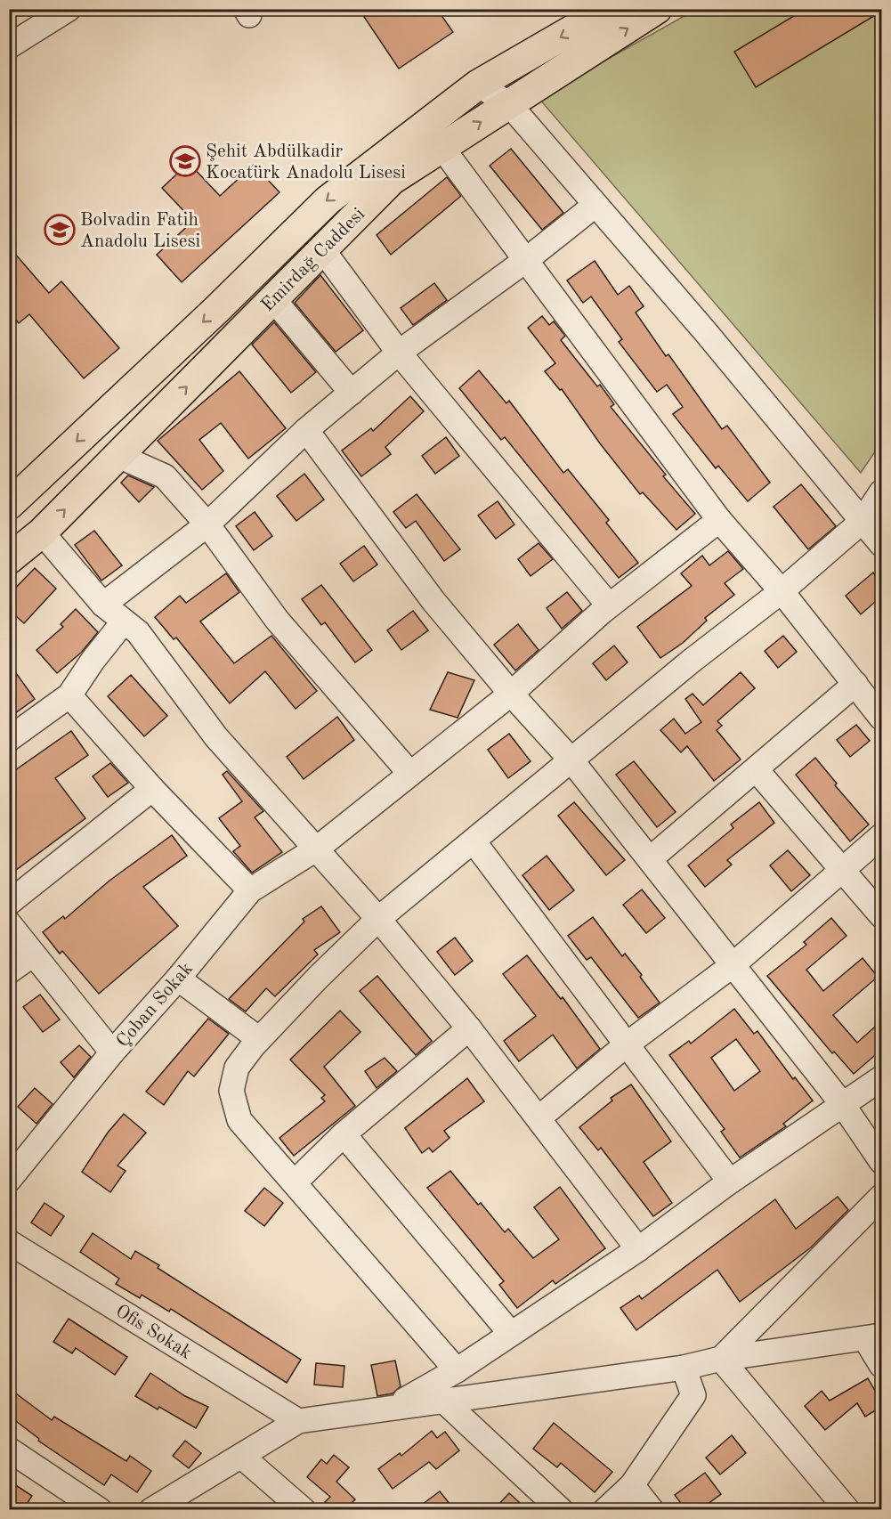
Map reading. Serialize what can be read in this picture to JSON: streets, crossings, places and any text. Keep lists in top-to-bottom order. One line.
{"streets":{"main road":["Emirdağ Caddesi"],"street":["Çoban Sokak","Ofis Sokak"]},"places":{"school or university":["Şehit Abdülkadir Kocatürk Anadolu Lisesi","Bolvadin Fatih Anadolu Lisesi"]}}
